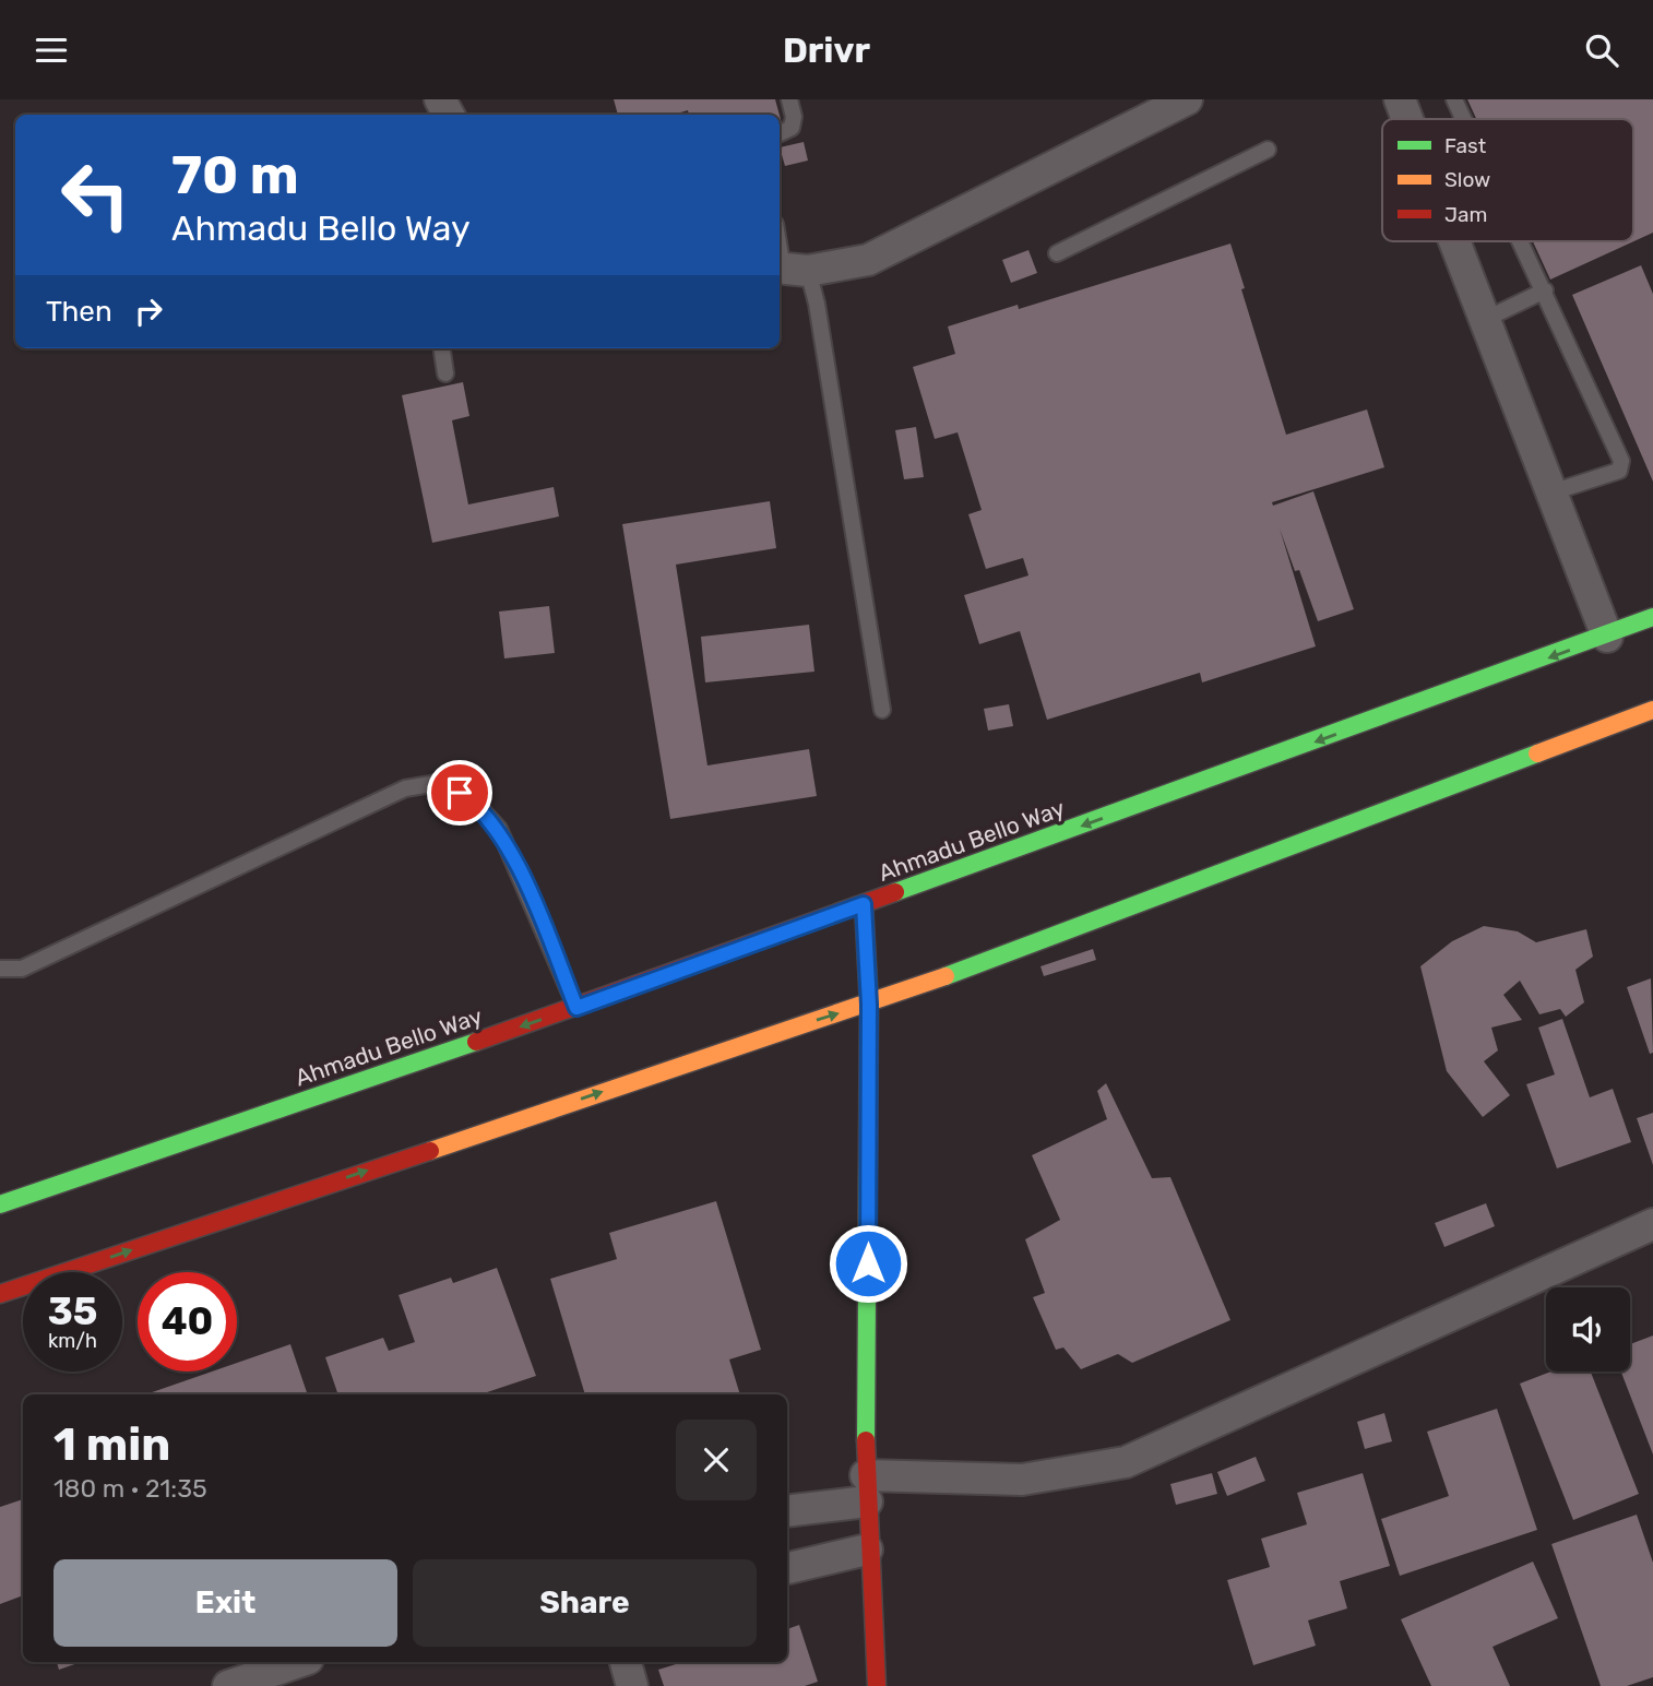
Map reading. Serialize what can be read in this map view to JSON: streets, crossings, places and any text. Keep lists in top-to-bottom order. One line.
{"streets":{"main road":["Ahmadu Bello Way"]},"legend":["Fast","Slow","Jam"],"page":{"header":"Drivr","turn":["70 m","Ahmadu Bello Way"],"then":"Then","speed":"35 km/h","limit":"40","heading":["1 min","180 m · 21:35"],"buttons":["Exit","Share"]}}
